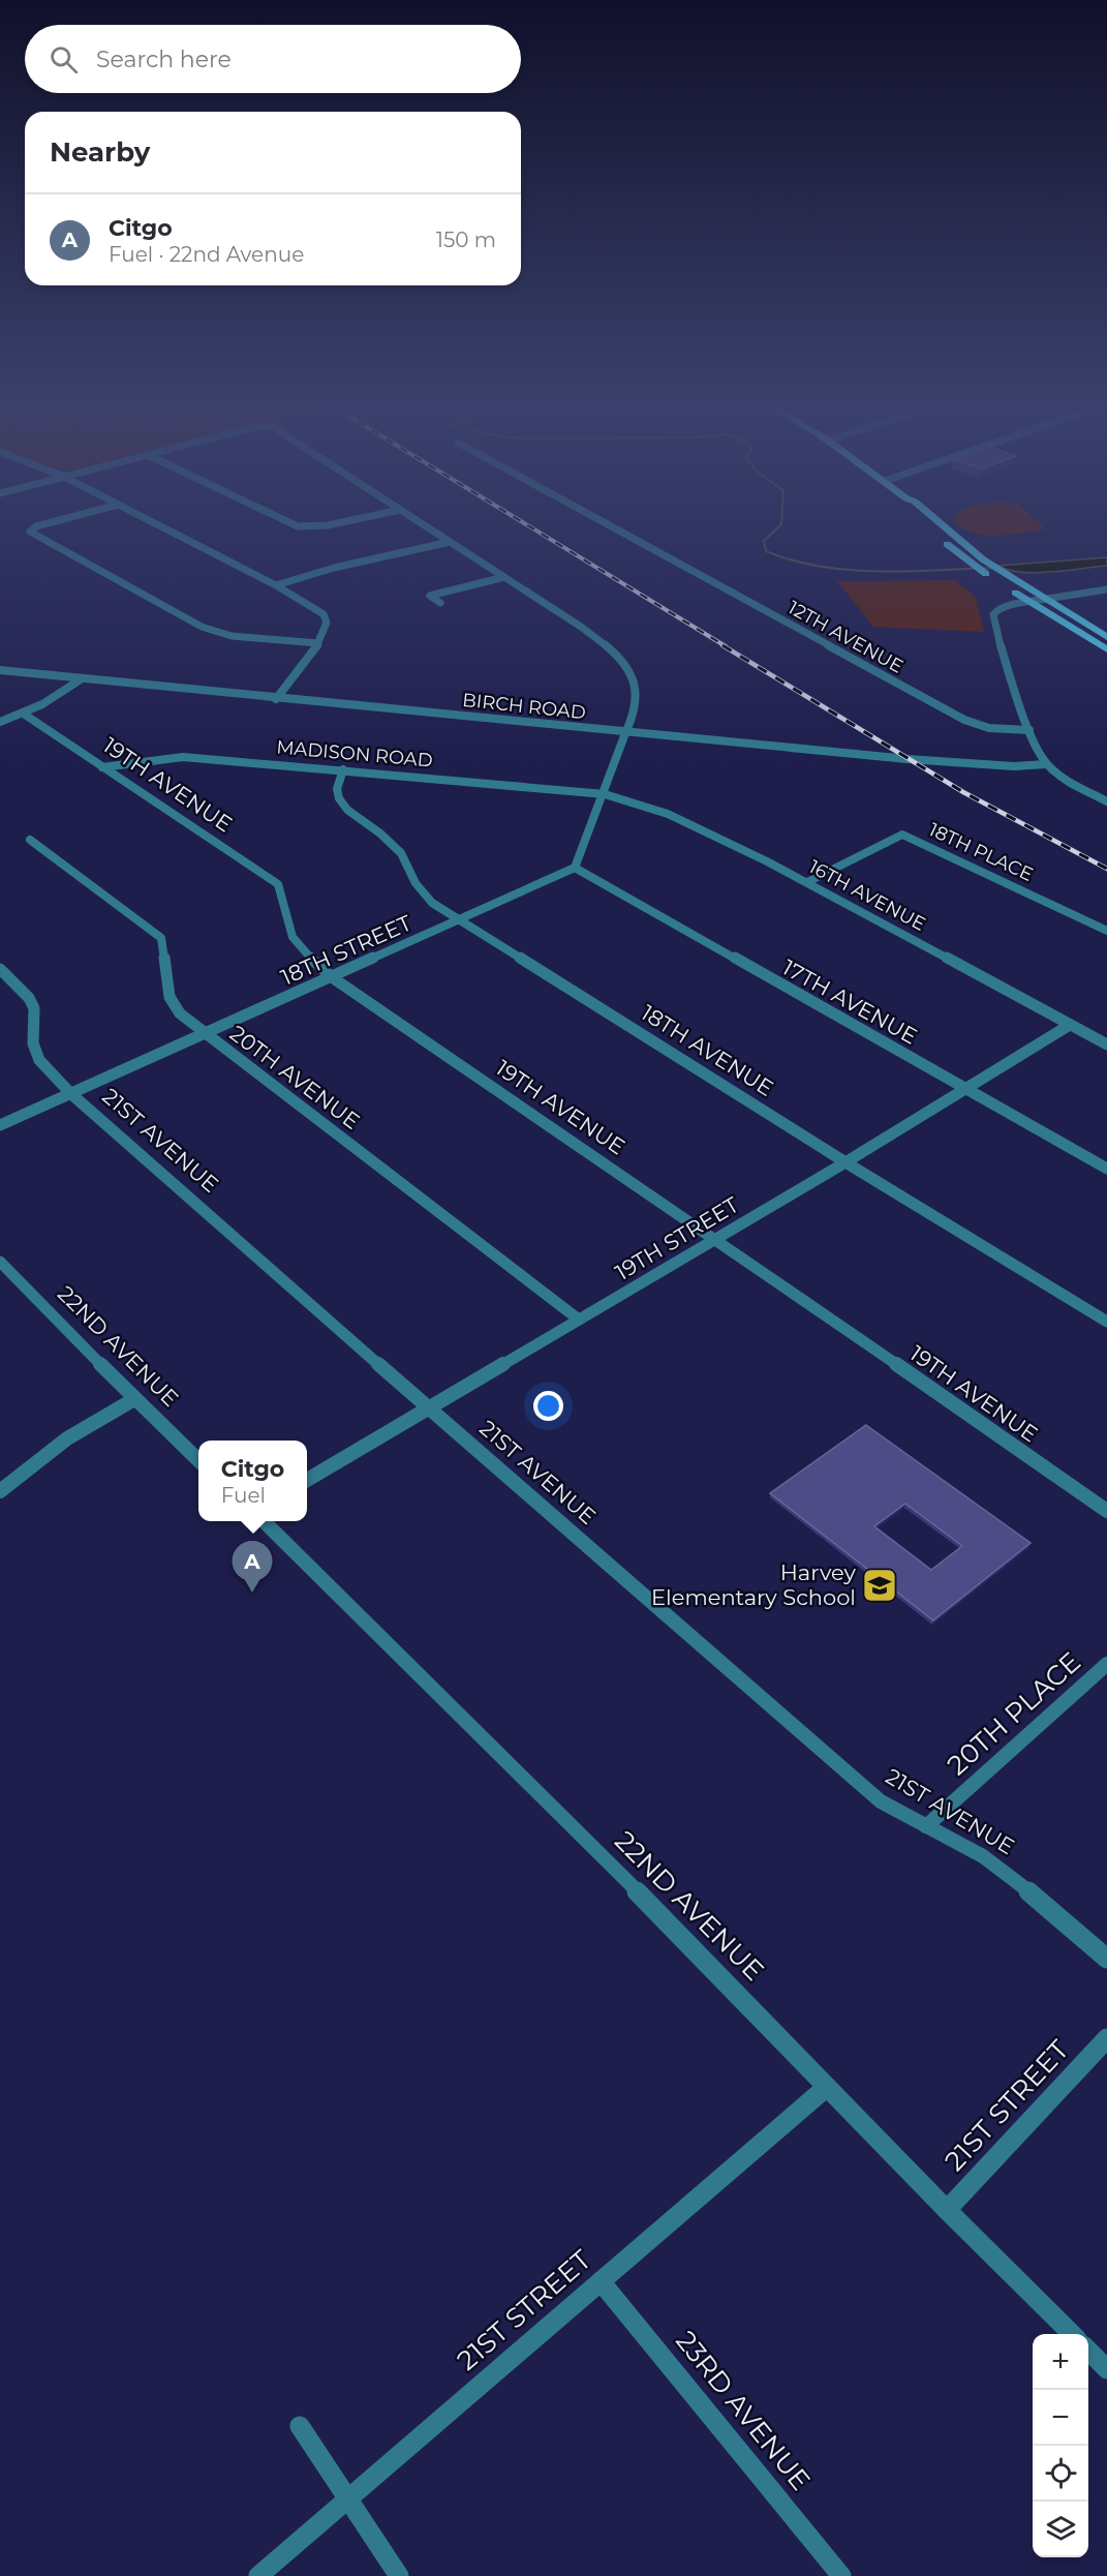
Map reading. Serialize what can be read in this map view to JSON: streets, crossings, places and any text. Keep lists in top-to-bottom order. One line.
{"streets":{"street":["12TH AVENUE","BIRCH ROAD","MADISON ROAD","19TH AVENUE","18TH PLACE","16TH AVENUE","18TH STREET","17TH AVENUE","18TH AVENUE","20TH AVENUE","21ST AVENUE","19TH STREET","22ND AVENUE","20TH PLACE","21ST STREET","23RD AVENUE"]},"crossings":[["MADISON ROAD","19TH AVENUE"],["MADISON ROAD","16TH AVENUE"],["MADISON ROAD","18TH AVENUE"],["19TH AVENUE","18TH STREET"],["19TH AVENUE","19TH STREET"],["18TH PLACE","16TH AVENUE"],["16TH AVENUE","19TH STREET"],["18TH STREET","17TH AVENUE"],["18TH STREET","18TH AVENUE"],["18TH STREET","20TH AVENUE"],["18TH STREET","21ST AVENUE"],["17TH AVENUE","19TH STREET"],["18TH AVENUE","19TH STREET"],["20TH AVENUE","19TH STREET"],["21ST AVENUE","19TH STREET"],["21ST AVENUE","20TH PLACE"],["22ND AVENUE","21ST STREET"],["21ST STREET","23RD AVENUE"]],"places":{"school or university":["Harvey Elementary School"]},"page":{"search":"Search here","heading":"Nearby","list":[{"mark":"A","name":"Citgo","note":"Fuel · 22nd Avenue","value":"150 m"}],"popup":["Citgo","Fuel"],"pins":"A","map_buttons":["+","−"]}}
